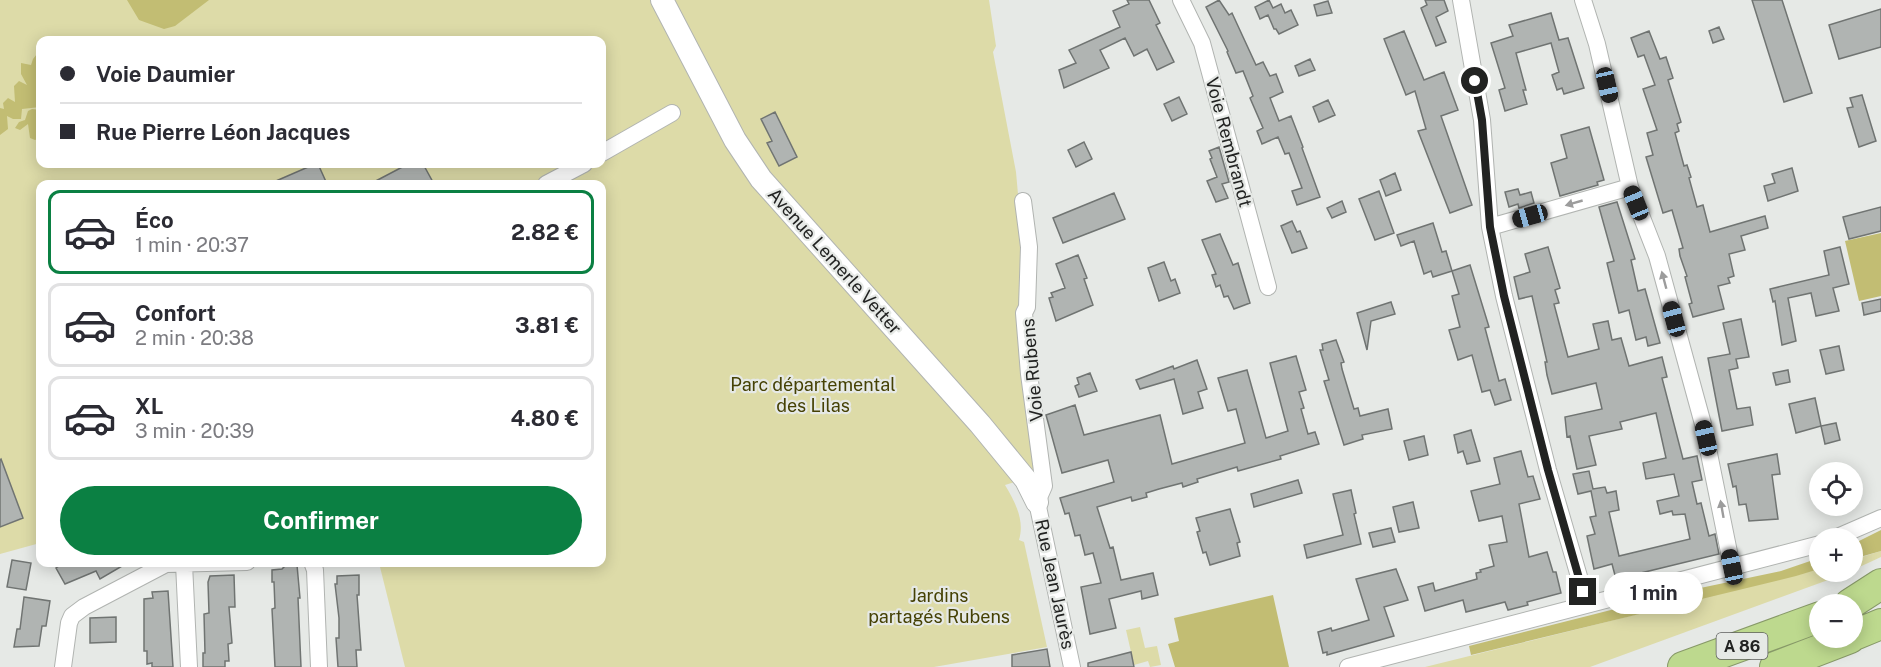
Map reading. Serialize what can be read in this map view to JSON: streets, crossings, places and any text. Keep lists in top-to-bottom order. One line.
{"streets":{"highway":["A 86"],"street":["Voie Rembrandt","Avenue Lemerle Vetter","Voie Rubens","Rue Jean Jaurès"]},"crossings":[["Avenue Lemerle Vetter","Voie Rubens"],["Avenue Lemerle Vetter","Rue Jean Jaurès"],["Voie Rubens","Rue Jean Jaurès"]],"parks":["Parc départemental des Lilas","Jardins partagés Rubens"],"page":{"banner":["Voie Daumier","Rue Pierre Léon Jacques"],"list":[{"name":"Éco","note":"1 min · 20:37","value":"2.82 €"},{"name":"Confort","note":"2 min · 20:38","value":"3.81 €"},{"name":"XL","note":"3 min · 20:39","value":"4.80 €"}],"map_buttons":["+","−"],"buttons":"Confirmer","bubble":"1 min"}}
